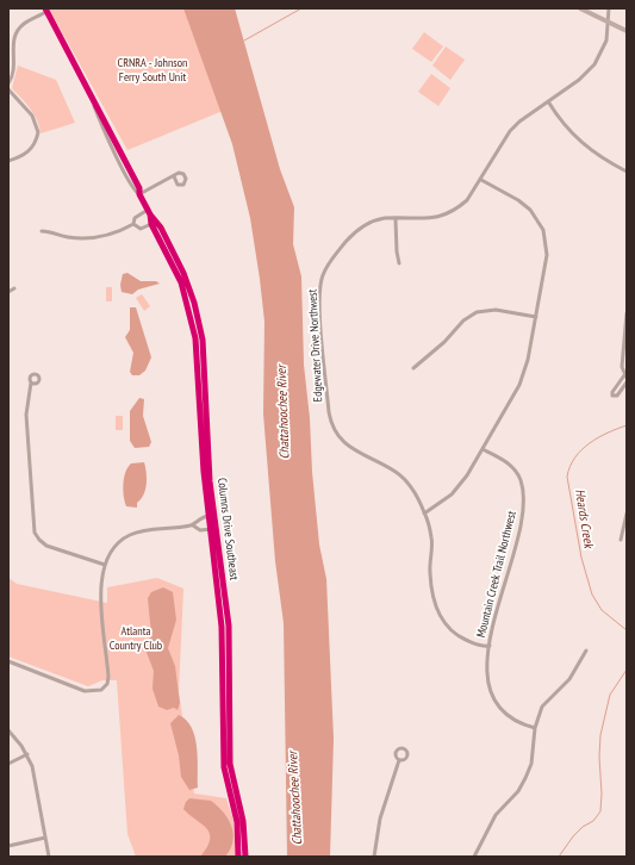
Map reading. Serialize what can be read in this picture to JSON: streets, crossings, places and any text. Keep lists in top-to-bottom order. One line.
{"streets":{"street":["Edgewater Drive Northwest","Columns Drive Southeast","Mountain Creek Trail Northwest"]},"crossings":[["Edgewater Drive Northwest","Mountain Creek Trail Northwest"]],"water":["Chattahoochee River","Heards Creek"],"parks":["CRNRA - Johnson Ferry South Unit","Atlanta Country Club"]}
